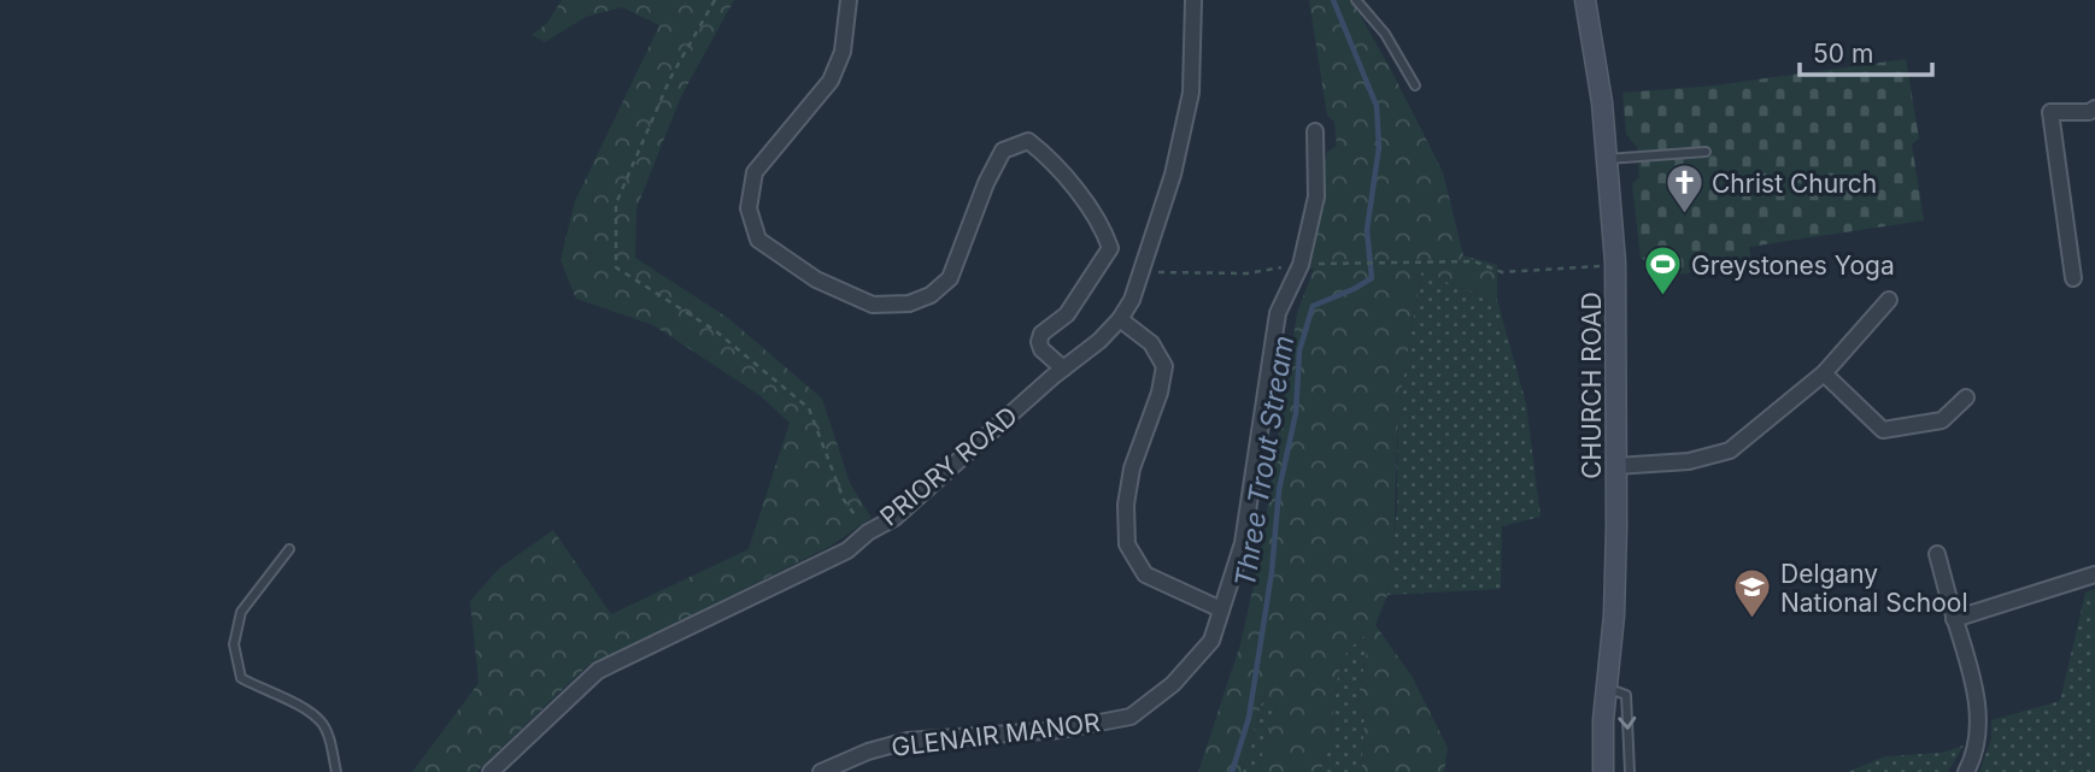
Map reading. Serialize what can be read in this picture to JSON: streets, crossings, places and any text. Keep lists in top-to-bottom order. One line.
{"streets":{"main road":["CHURCH ROAD"],"street":["PRIORY ROAD","GLENAIR MANOR"]},"water":["Three Trout Stream"],"places":{"church":["Christ Church"],"sports":["Greystones Yoga"],"school or university":["Delgany National School"]},"scale_bar":"50 m"}
